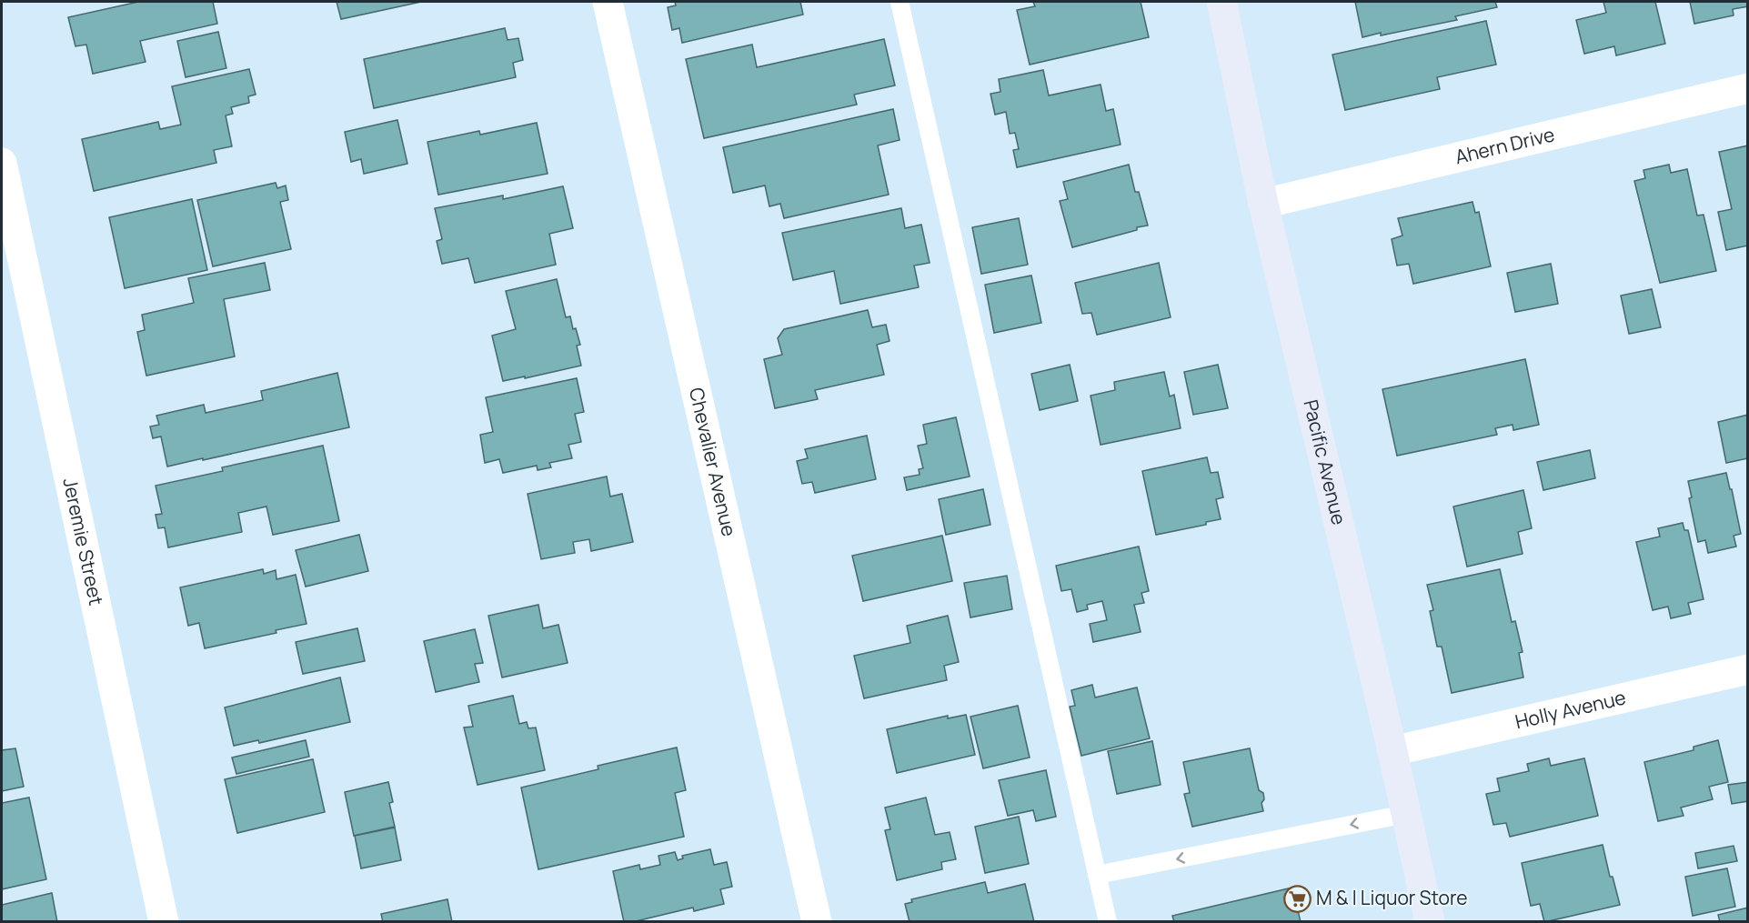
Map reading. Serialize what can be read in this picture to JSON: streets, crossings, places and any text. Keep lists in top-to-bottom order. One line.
{"streets":{"main road":["Pacific Avenue"],"street":["Ahern Drive","Chevalier Avenue","Jeremie Street","Holly Avenue"]},"crossings":[["Ahern Drive","Pacific Avenue"],["Pacific Avenue","Holly Avenue"]],"places":{"supermarket":["M & I Liquor Store"]}}
